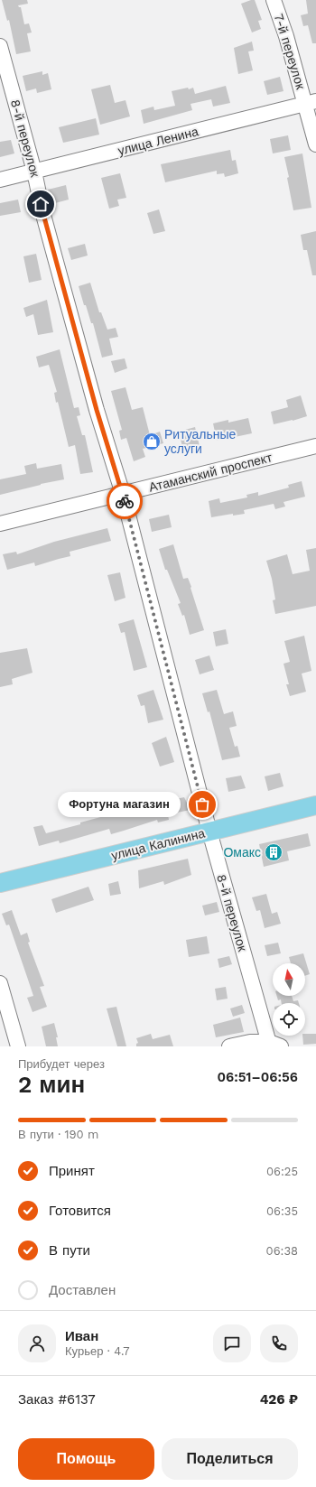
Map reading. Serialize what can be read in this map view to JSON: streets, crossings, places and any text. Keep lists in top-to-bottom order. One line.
{"streets":{"main road":["улица Калинина"],"street":["7-й переулок","8-й переулок","улица Ленина","Атаманский проспект"]},"crossings":[["7-й переулок","улица Ленина"],["8-й переулок","улица Ленина"],["8-й переулок","Атаманский проспект"],["8-й переулок","улица Калинина"]],"places":{"shop":["Ритуальные услуги"],"other":["Фортуна магазин"],"building":["Омакс"]},"north":"top","page":{"bubble":"Фортуна магазин","heading":["2 мин","Прибудет через","06:51–06:56"],"panel":["Иван","Курьер · 4.7","Заказ #6137","426 ₽"],"bar":"В пути · 190 m","list":[["Принят","06:25"],["Готовится","06:35"],["В пути","06:38"],"Доставлен"],"buttons":["Помощь","Поделиться"]}}
